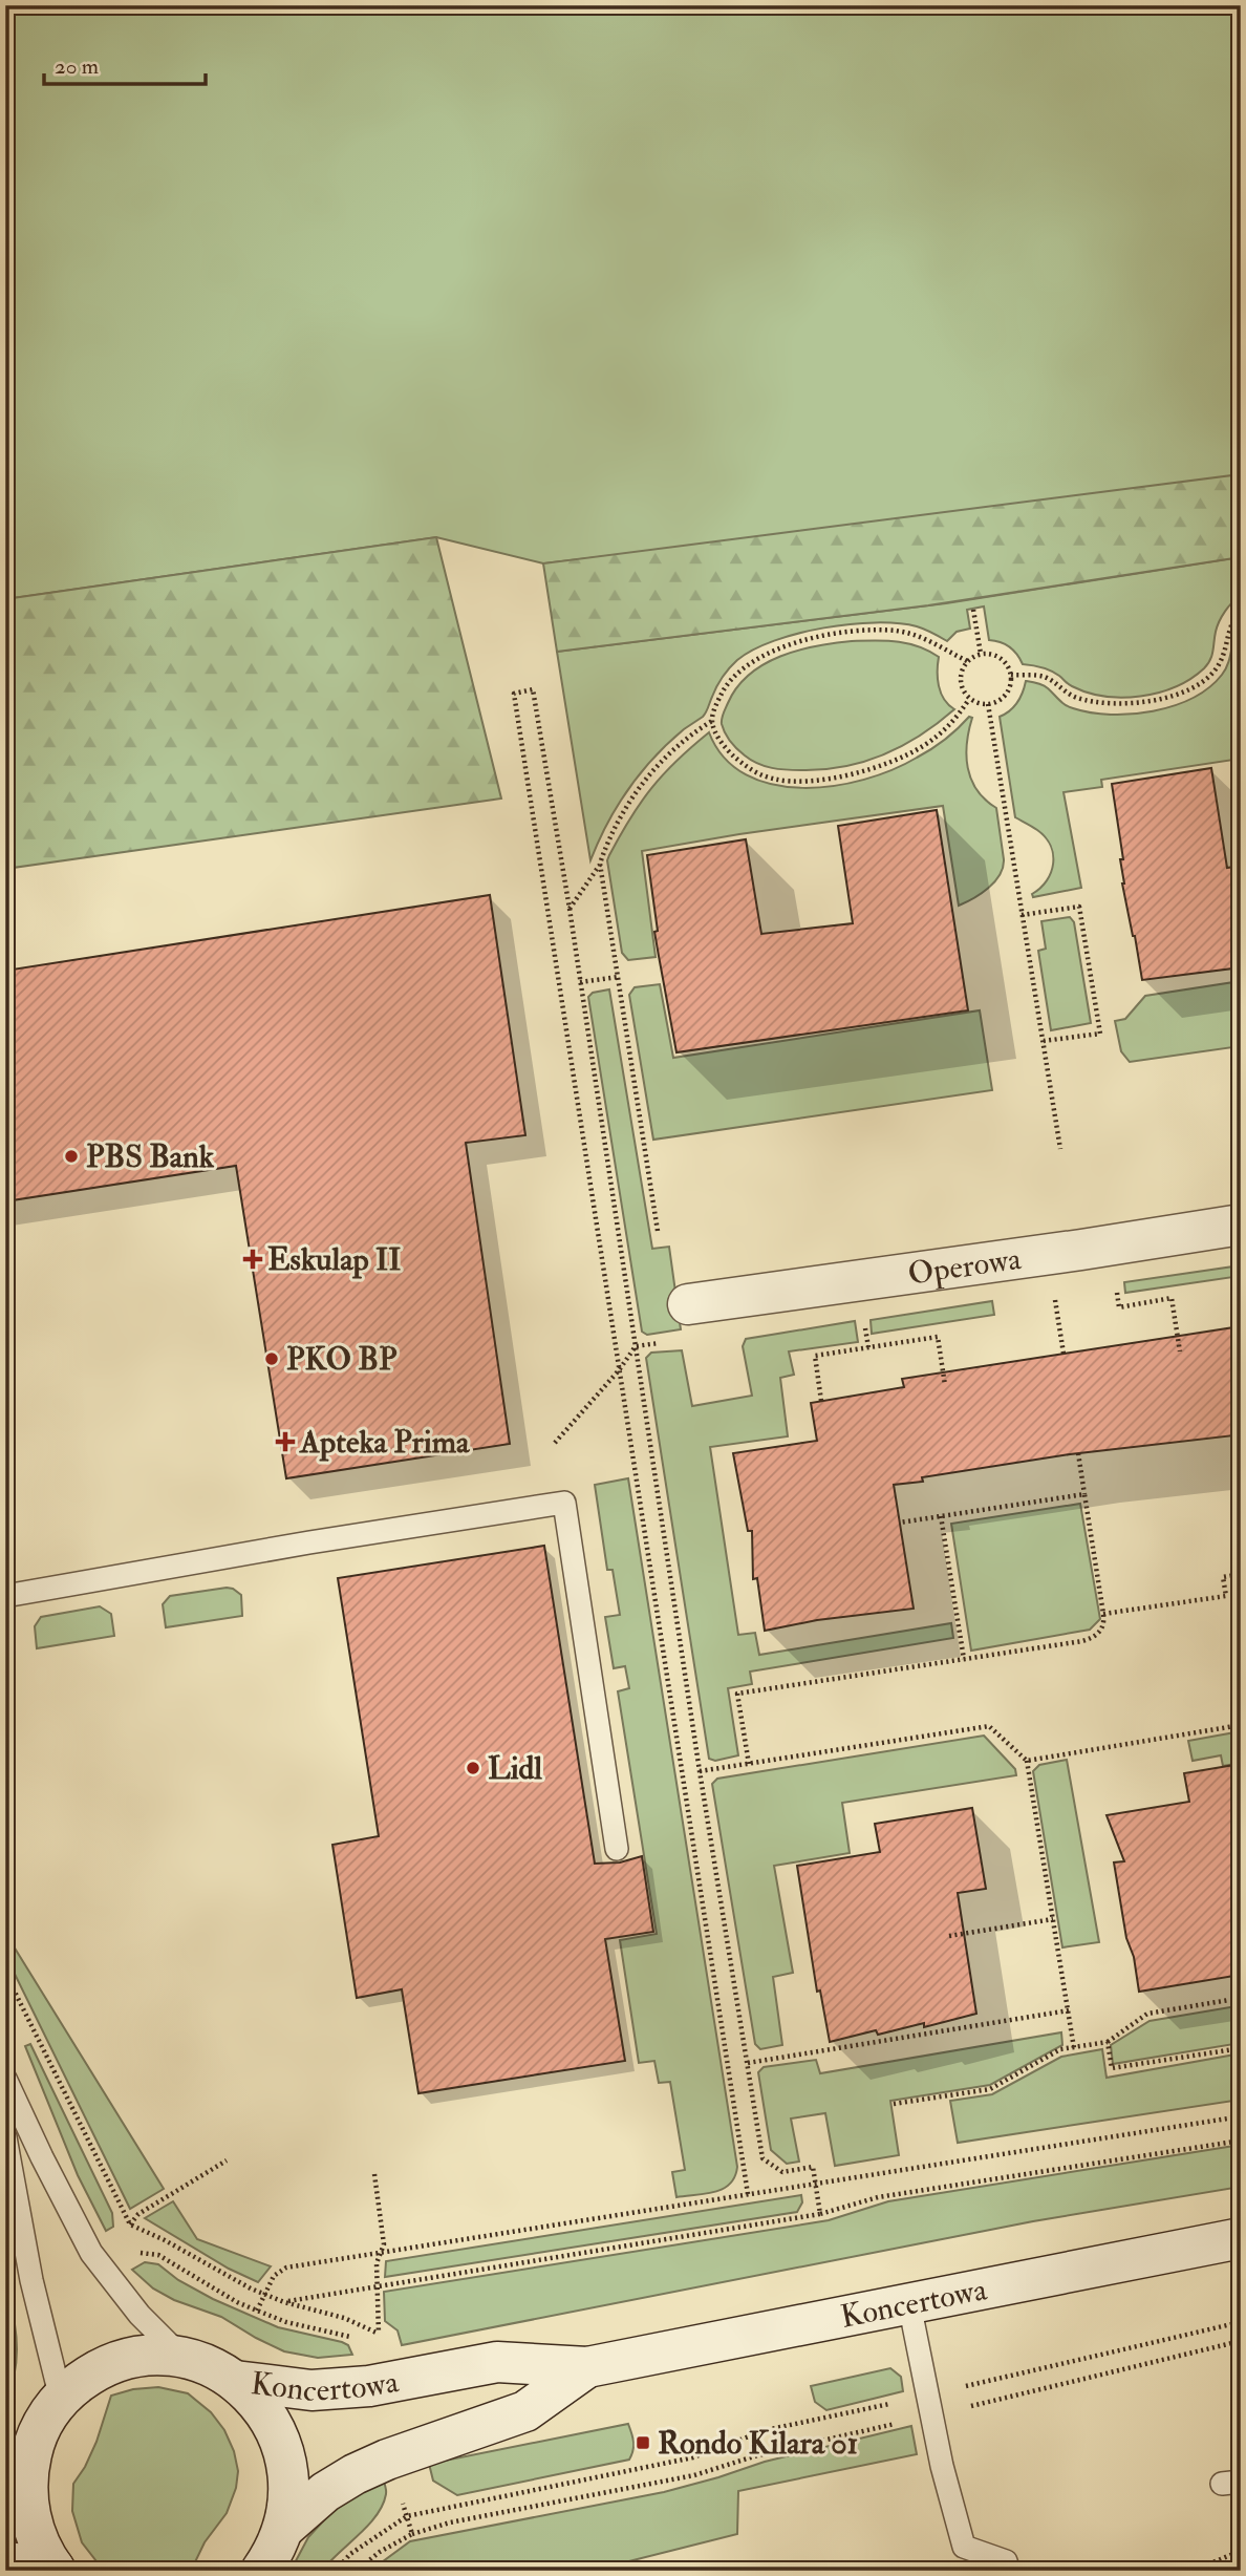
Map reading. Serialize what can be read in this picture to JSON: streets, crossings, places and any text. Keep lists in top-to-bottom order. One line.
{"streets":{"street":["Operowa","Koncertowa"]},"places":{"other":["PBS Bank","PKO BP","Lidl"],"health":["Eskulap II","Apteka Prima"],"transit":["Rondo Kilara 01"]},"scale_bar":"20 m"}
